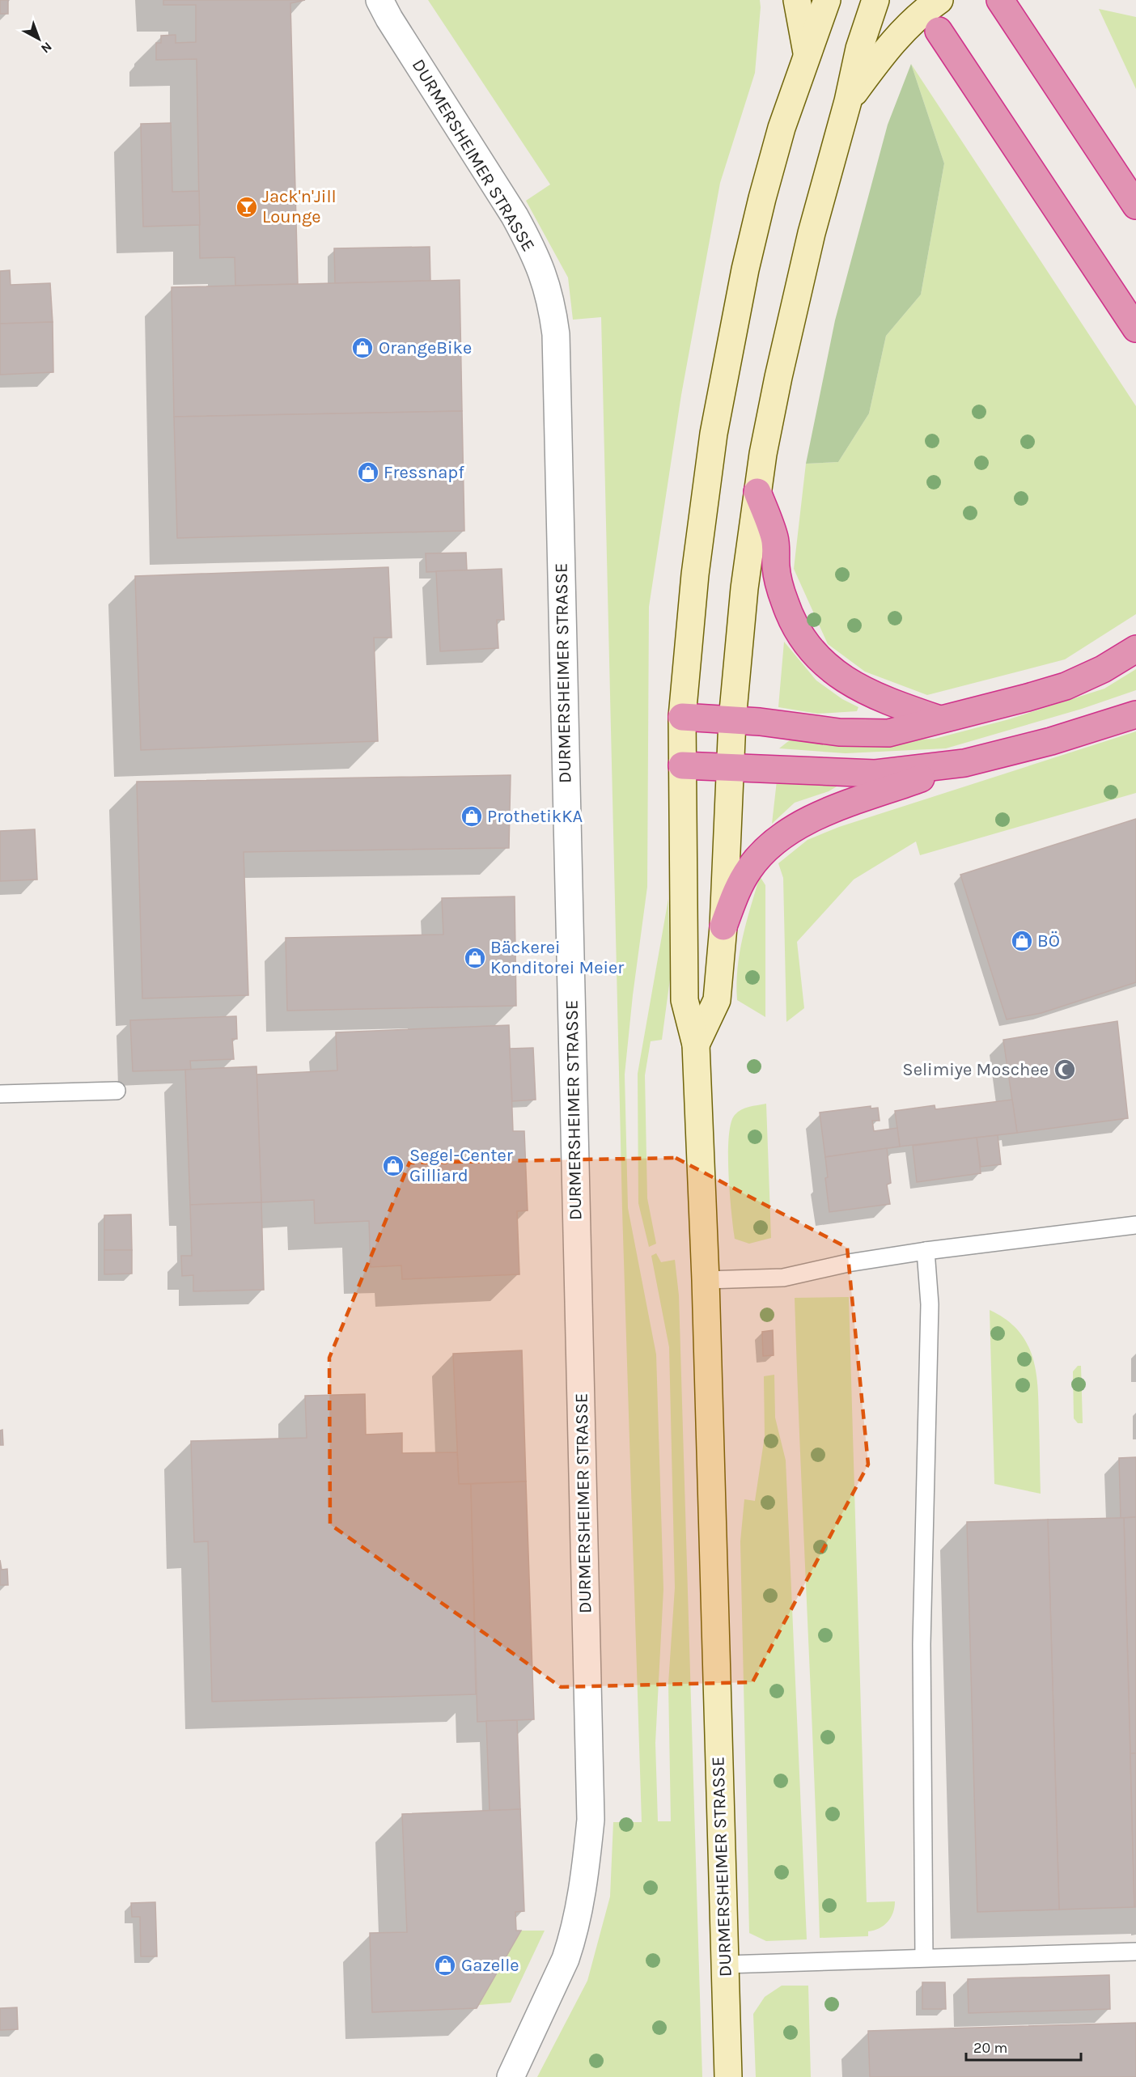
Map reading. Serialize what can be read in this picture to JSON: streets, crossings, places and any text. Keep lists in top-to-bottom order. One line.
{"streets":{"street":["DURMERSHEIMER STRASSE"]},"places":{"bar":["Jack'n'Jill Lounge"],"shop":["OrangeBike","Fressnapf","ProthetikKA","BÖ","Bäckerei Konditorei Meier","Segel-Center Gilliard","Gazelle"],"mosque":["Selimiye Moschee"]},"scale_bar":"20 m","north":"bottom right"}
